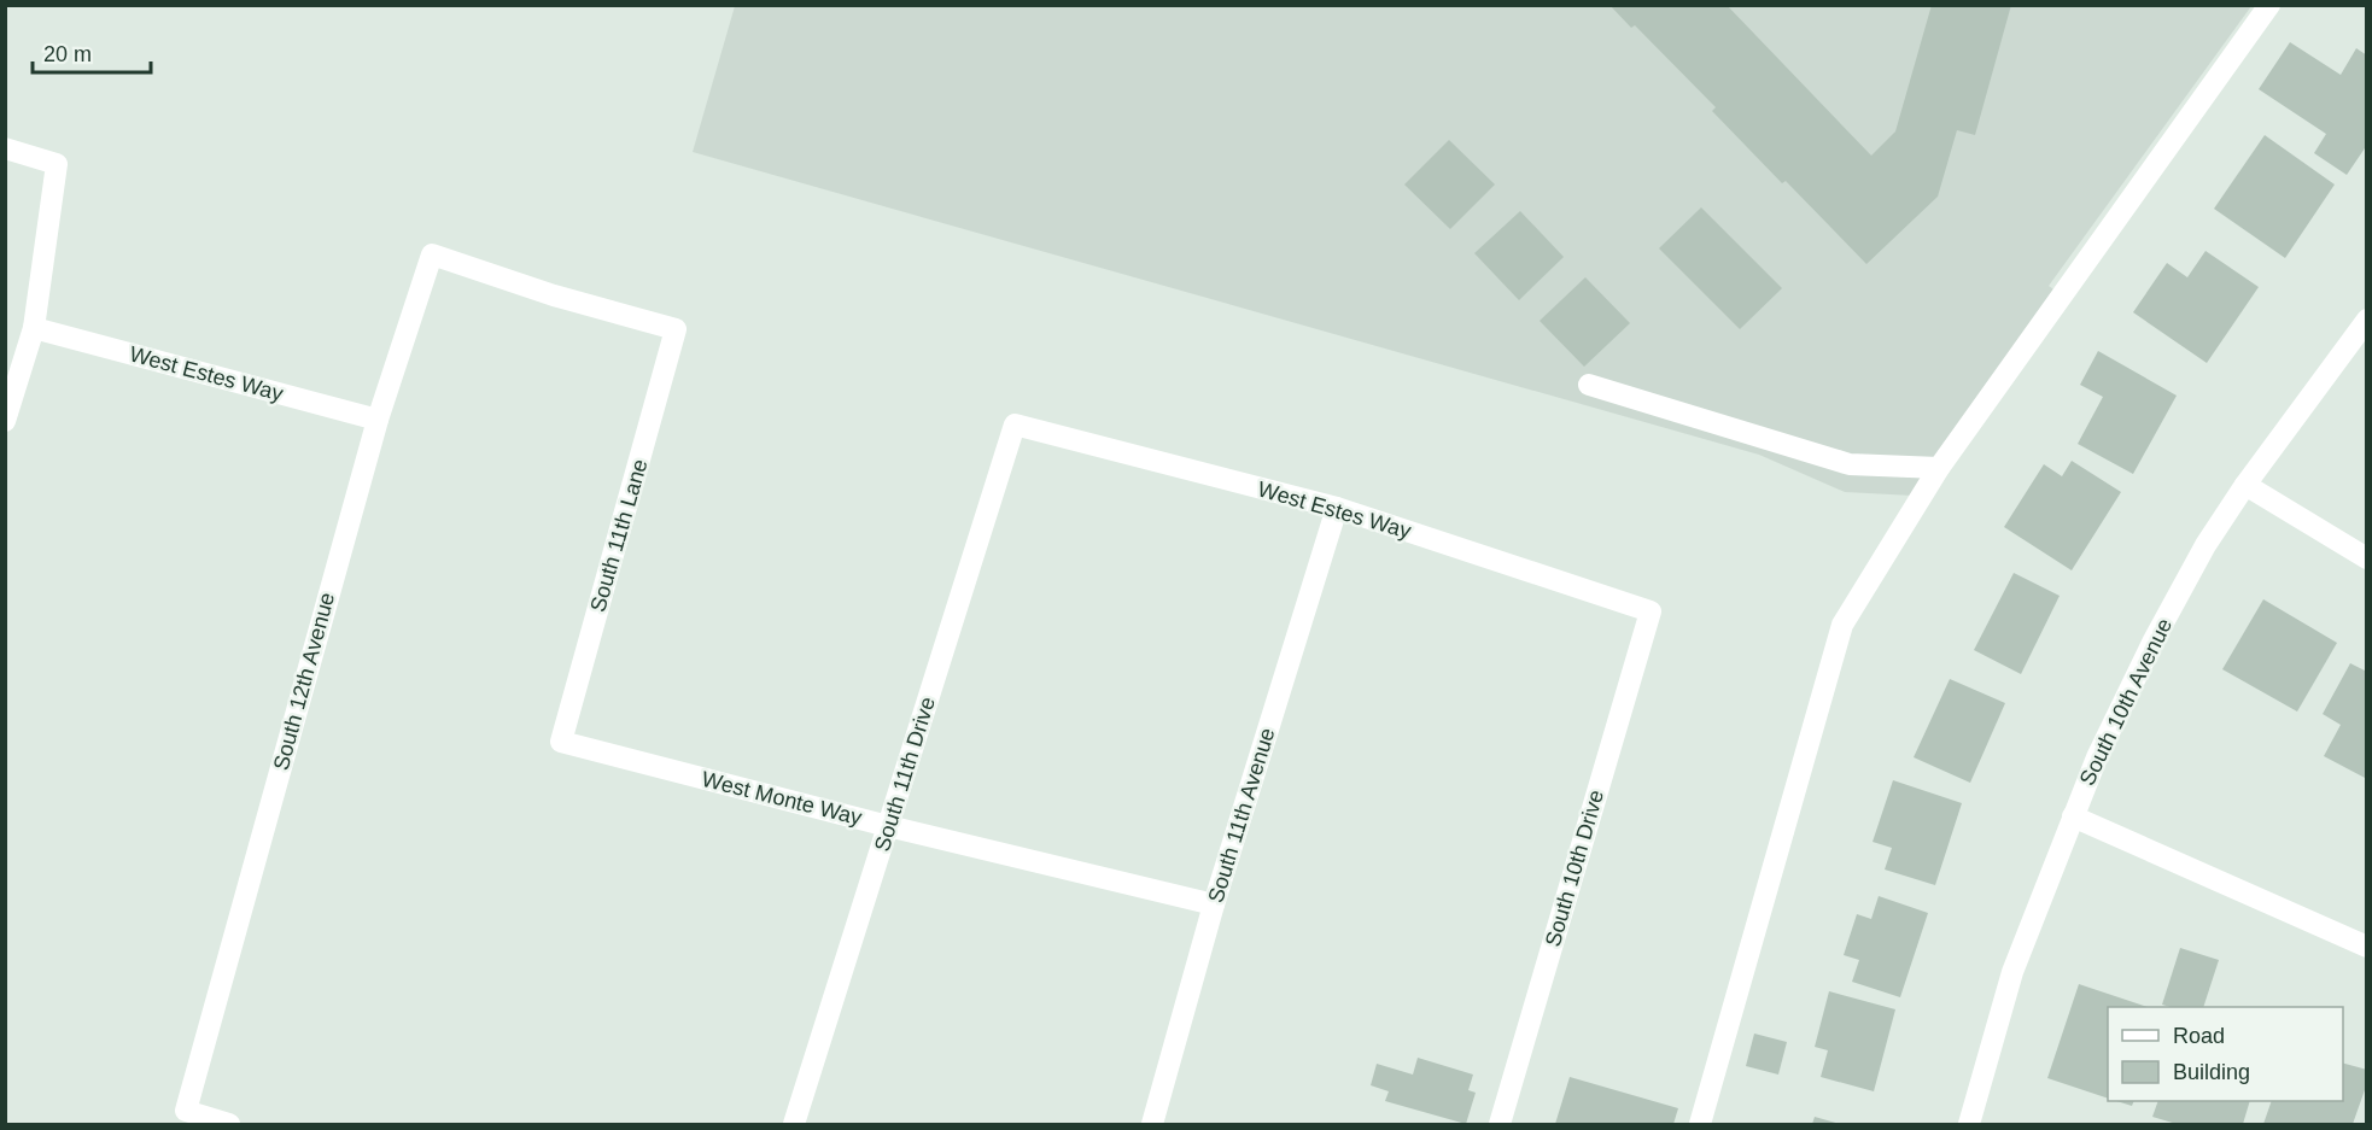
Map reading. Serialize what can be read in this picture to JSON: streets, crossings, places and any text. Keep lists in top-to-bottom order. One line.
{"streets":{"street":["West Estes Way","South 11th Lane","South 12th Avenue","South 10th Avenue","South 11th Drive","West Monte Way","South 11th Avenue","South 10th Drive"]},"crossings":[["West Estes Way","South 12th Avenue"],["West Estes Way","South 11th Drive"],["West Estes Way","South 11th Avenue"],["West Estes Way","South 10th Drive"],["South 11th Lane","South 12th Avenue"],["South 11th Lane","West Monte Way"],["South 11th Drive","West Monte Way"],["West Monte Way","South 11th Avenue"]],"legend":["Road","Building"],"scale_bar":"20 m"}
